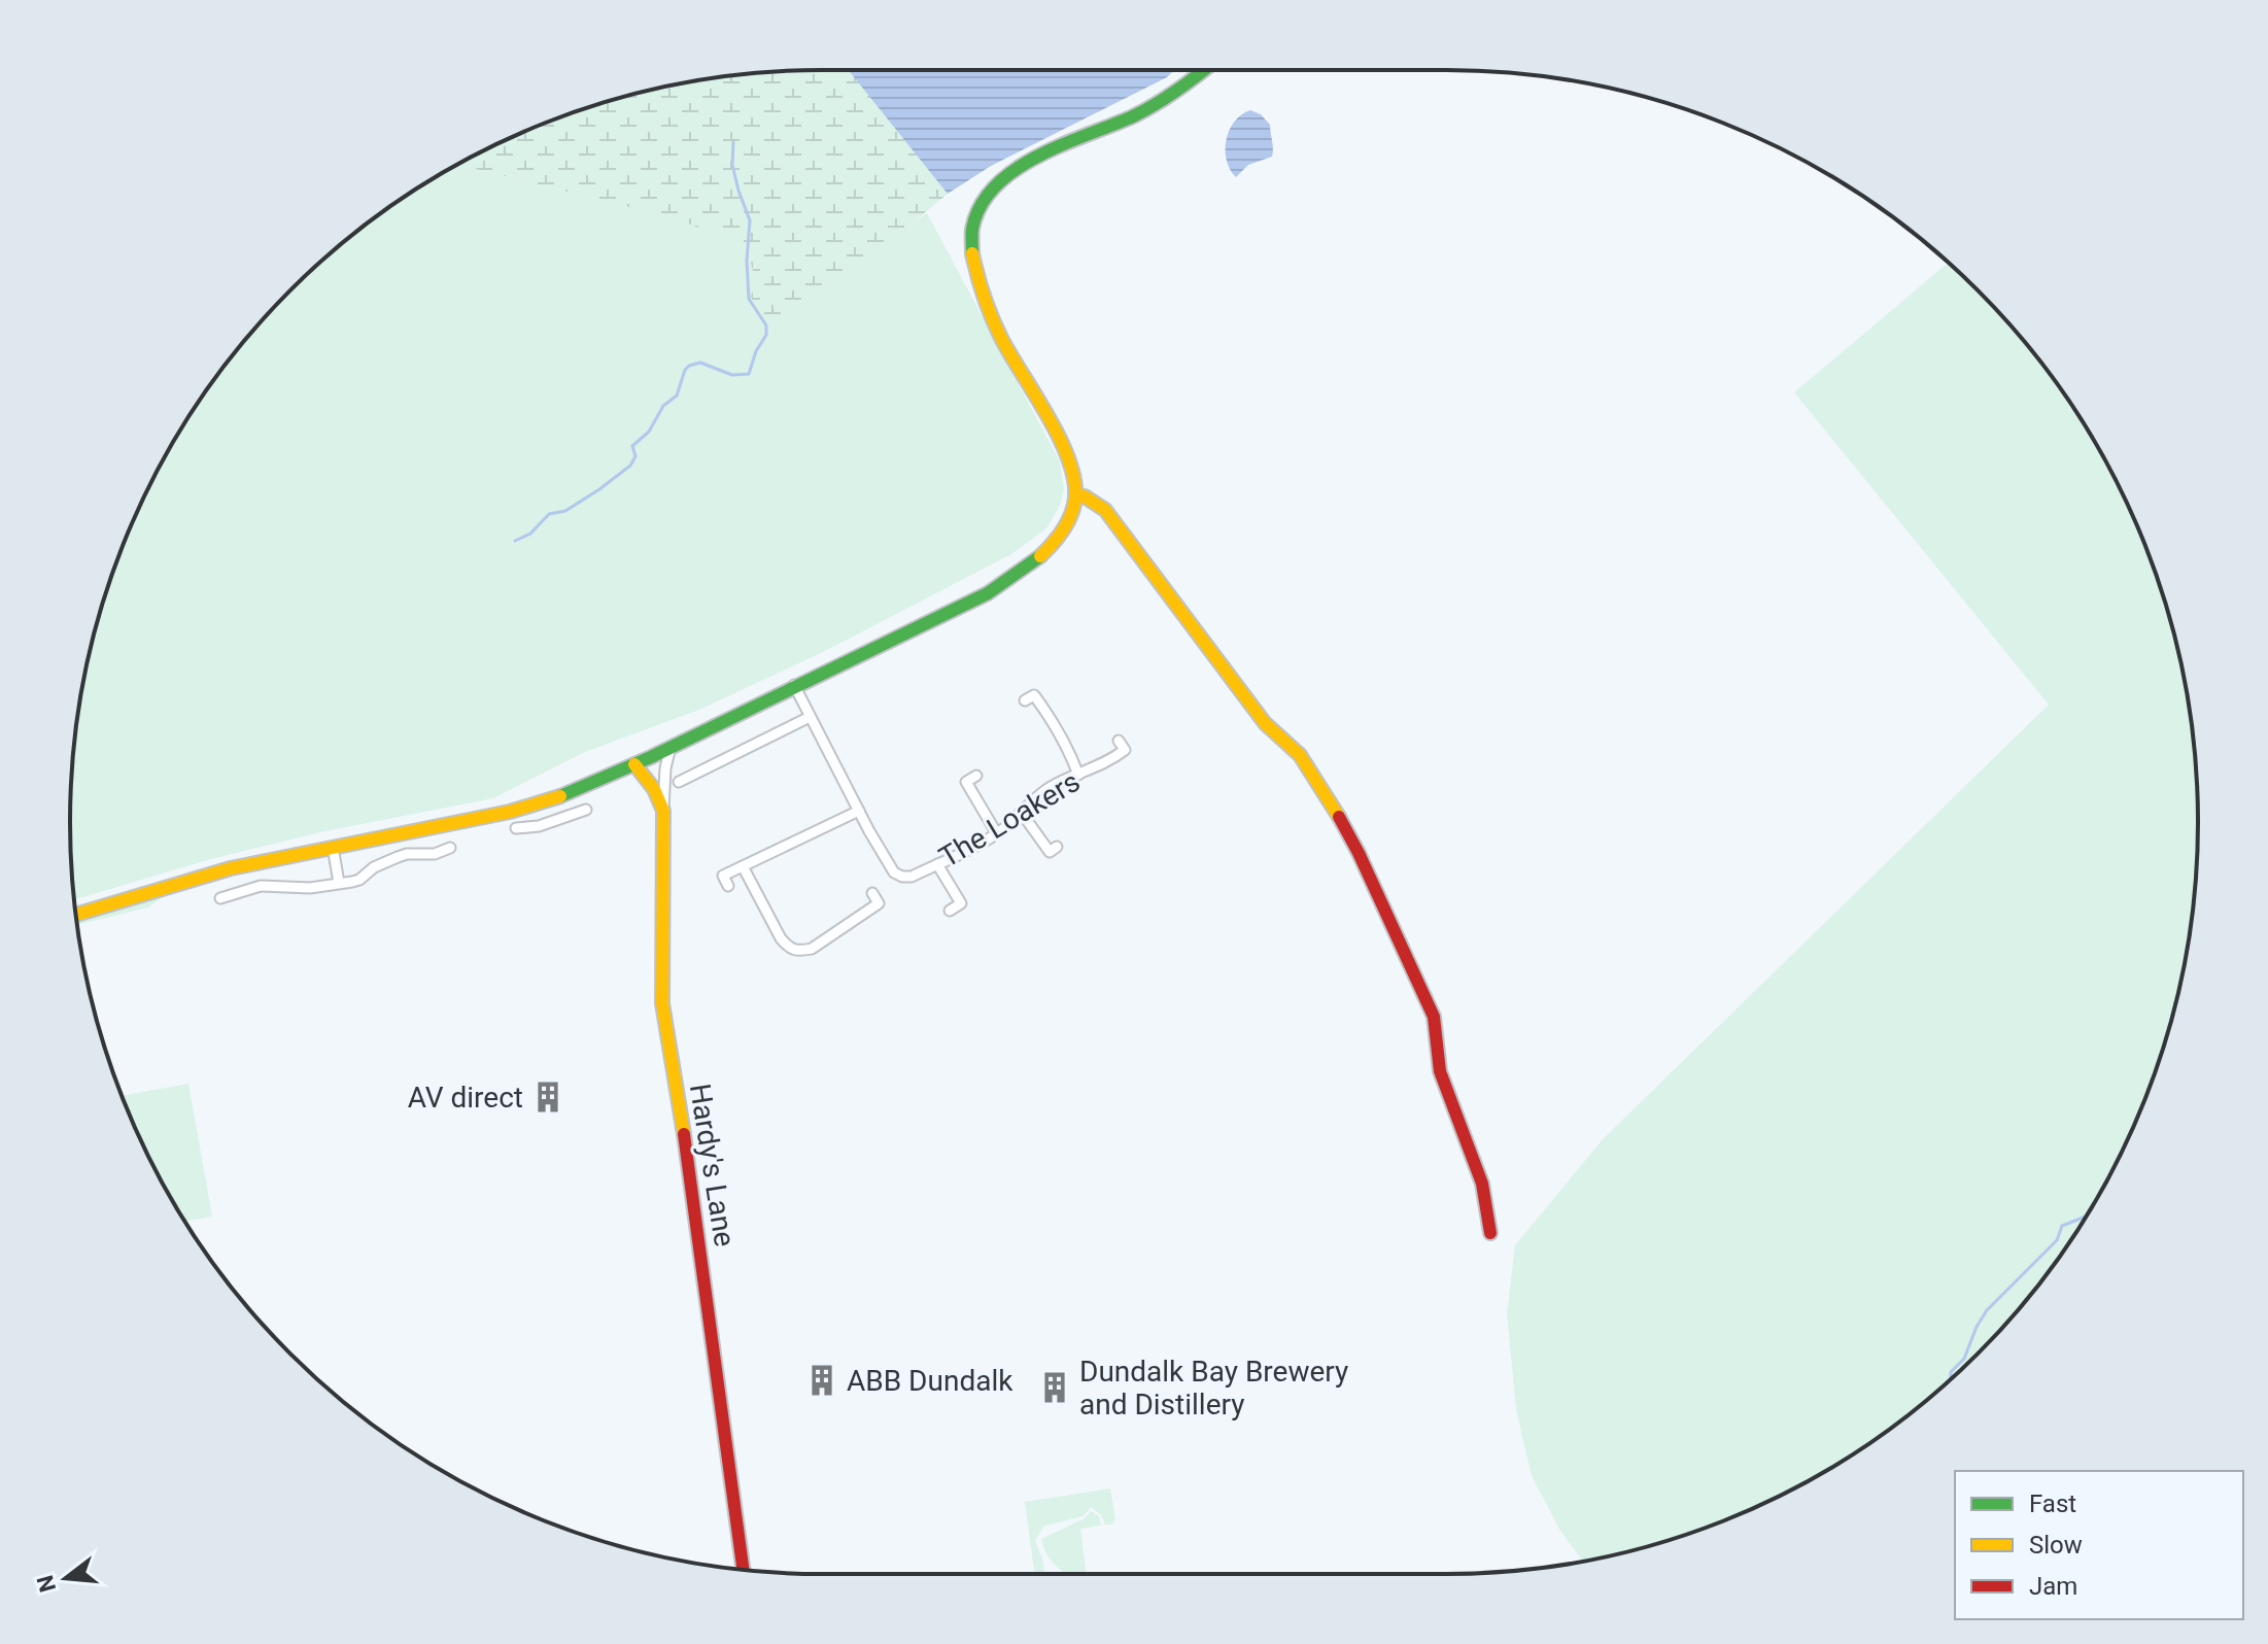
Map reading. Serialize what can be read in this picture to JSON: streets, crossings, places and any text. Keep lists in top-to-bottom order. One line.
{"streets":{"main road":["Hardy's Lane"],"street":["The Loakers"]},"places":{"building":["AV direct","ABB Dundalk","Dundalk Bay Brewery and Distillery"]},"legend":["Fast","Slow","Jam"],"north":"left"}
